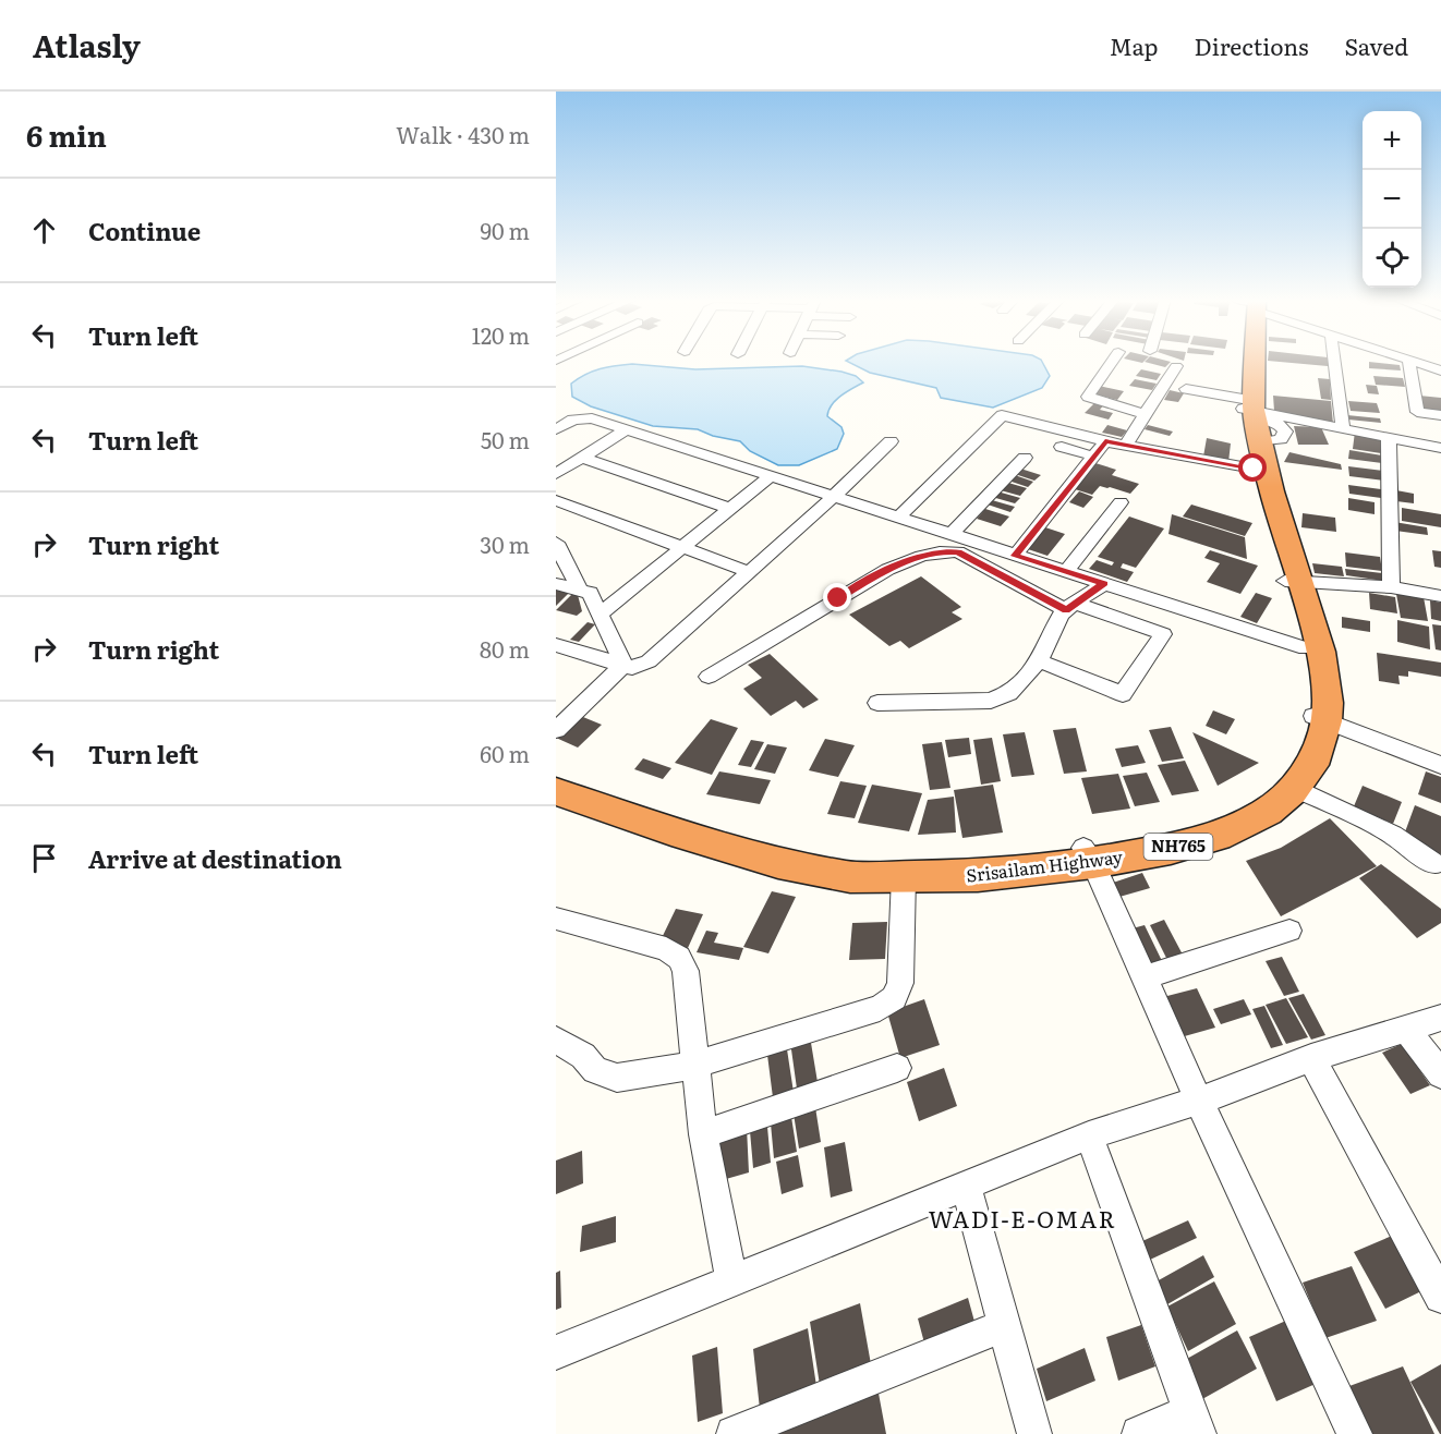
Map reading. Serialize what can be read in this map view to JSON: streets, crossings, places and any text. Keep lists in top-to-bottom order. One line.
{"streets":{"highway":["NH765","Srisailam Highway"]},"districts":["WADI-E-OMAR"],"page":{"header":"Atlasly","nav":["Map","Directions","Saved"],"heading":["6 min","Walk · 430 m"],"map_buttons":["+","−"],"list":[["Continue","90 m"],["Turn left","120 m"],["Turn left","50 m"],["Turn right","30 m"],["Turn right","80 m"],["Turn left","60 m"],"Arrive at destination"]}}
